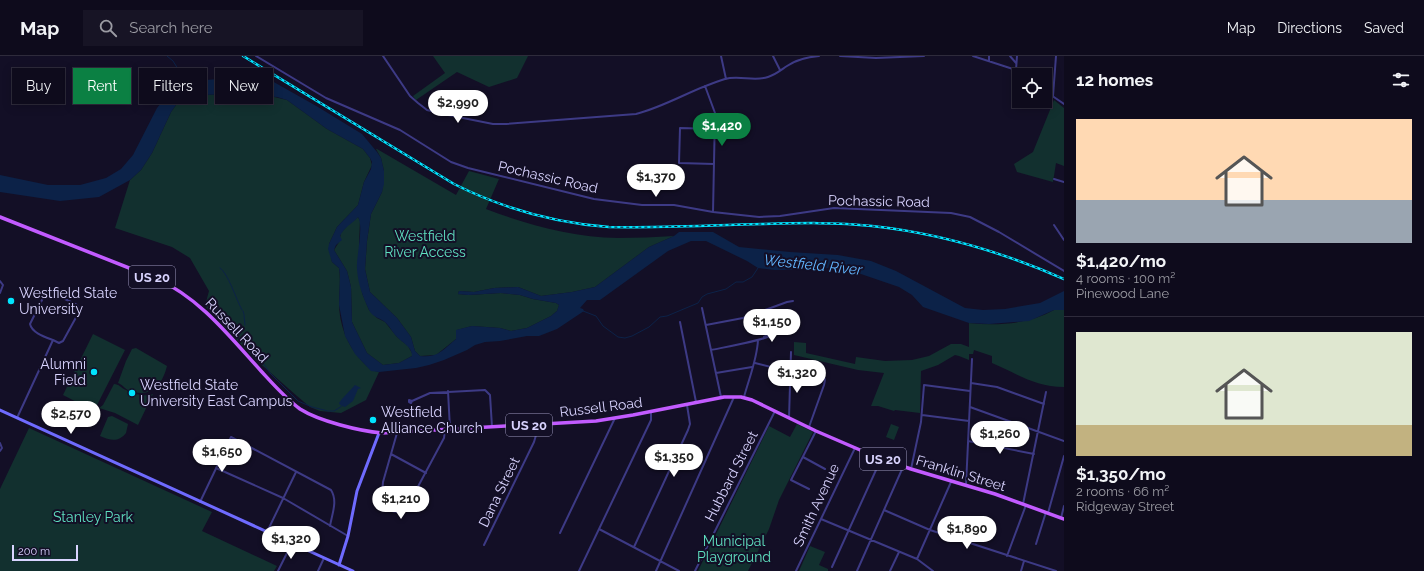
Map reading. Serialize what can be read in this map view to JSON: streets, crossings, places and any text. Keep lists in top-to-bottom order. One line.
{"streets":{"main road":["US 20","Russell Road","Franklin Street"],"street":["Pochassic Road","Hubbard Street","Dana Street","Smith Avenue"]},"crossings":[["Russell Road","Franklin Street"],["Russell Road","Dana Street"],["Franklin Street","Hubbard Street"],["Franklin Street","Smith Avenue"]],"water":["Westfield River"],"parks":["Westfield River Access","Stanley Park","Municipal Playground"],"places":["Westfield State University","Alumni Field","Westfield State University East Campus","Westfield Alliance Church"],"scale_bar":"200 m","page":{"header":"Map","search":"Search here","nav":["Map","Directions","Saved"],"heading":"12 homes","chip":["Buy","Rent","Filters","New"],"price":["$2,990","$1,420","$1,370","$1,150","$1,320","$2,570","$1,260","$1,650","$1,350","$1,210","$1,890","$1,320"],"list":[{"name":"$1,420/mo","note":"4 rooms · 100 m² · Pinewood Lane"},{"name":"$1,350/mo","note":"2 rooms · 66 m² · Ridgeway Street"}],"scale":"200 m"}}
